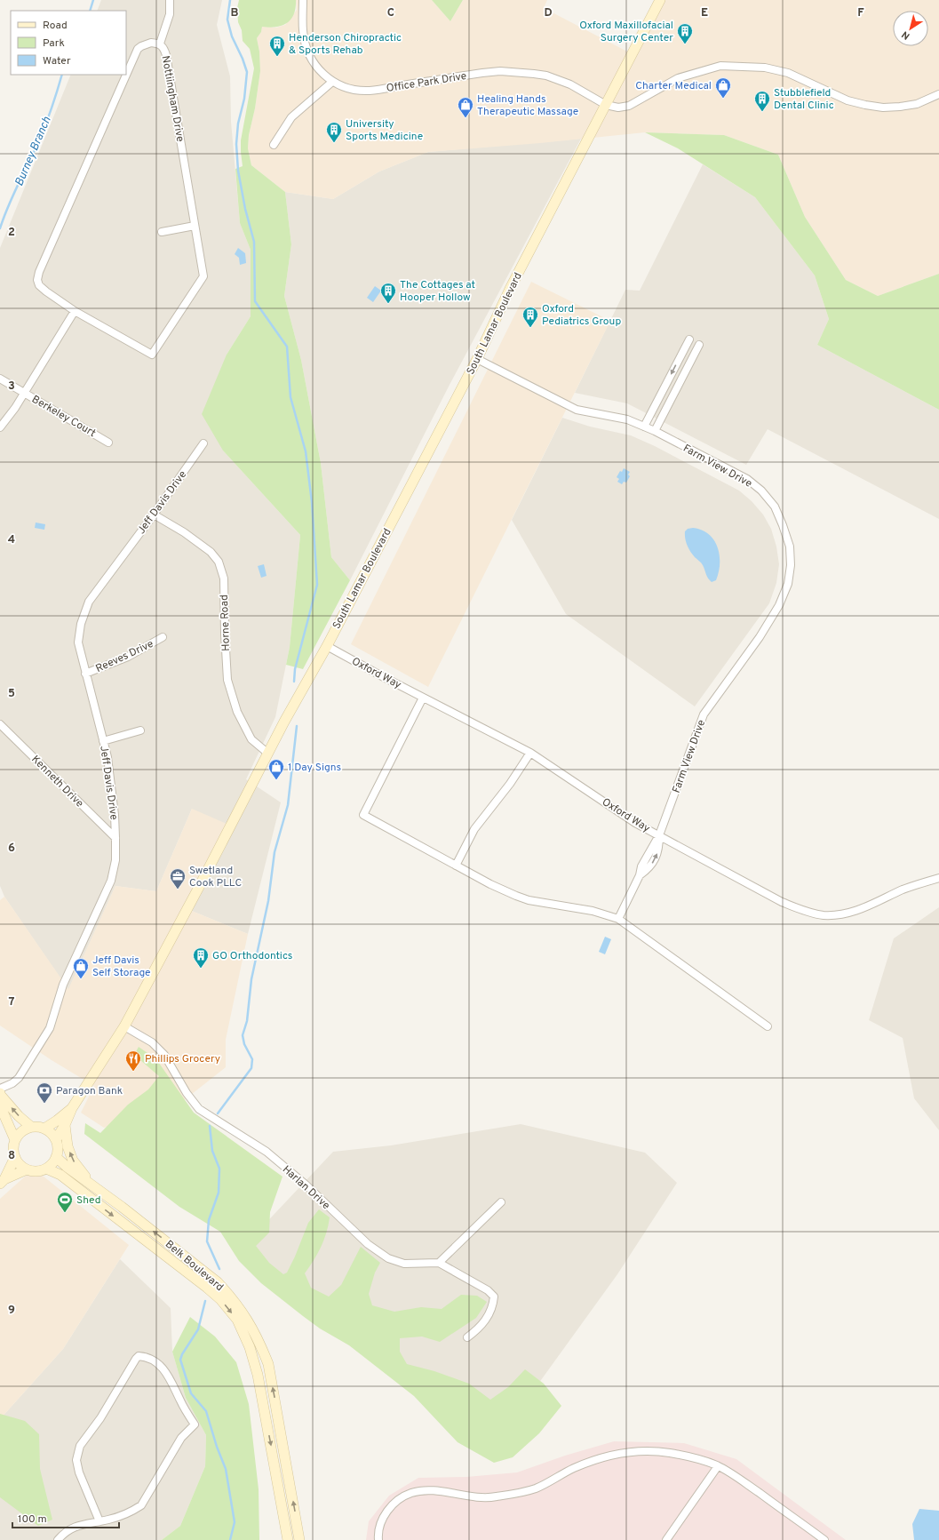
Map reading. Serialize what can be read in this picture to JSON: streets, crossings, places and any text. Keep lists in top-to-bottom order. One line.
{"streets":{"street":["Office Park Drive","Nottiingham Drive","South Lamar Boulevard","Berkeley Court","Farm View Drive","Jeff Davis Drive","Horne Road","Reeves Drive","Oxford Way","Kenneth Drive","Harlan Drive","Belk Boulevard"]},"crossings":[["Office Park Drive","South Lamar Boulevard"],["South Lamar Boulevard","Farm View Drive"],["South Lamar Boulevard","Horne Road"],["South Lamar Boulevard","Oxford Way"],["Farm View Drive","Oxford Way"],["Jeff Davis Drive","Horne Road"],["Jeff Davis Drive","Reeves Drive"],["Jeff Davis Drive","Kenneth Drive"]],"water":["Burney Branch"],"places":{"building":["Oxford Maxillofacial Surgery Center","Henderson Chiropractic & Sports Rehab","Stubblefield Dental Clinic","University Sports Medicine","The Cottages at Hooper Hollow","Oxford Pediatrics Group","GO Orthodontics"],"shop":["Charter Medical","Healing Hands Therapeutic Massage","1 Day Signs","Jeff Davis Self Storage"],"office":["Swetland Cook PLLC"],"restaurant":["Phillips Grocery"],"bank":["Paragon Bank"],"sports":["Shed"]},"legend":["Road","Park","Water"],"scale_bar":"100 m","north":"bottom left","grid":{"columns":["B","C","D","E","F"],"rows":["2","3","4","5","6","7","8","9"]}}
